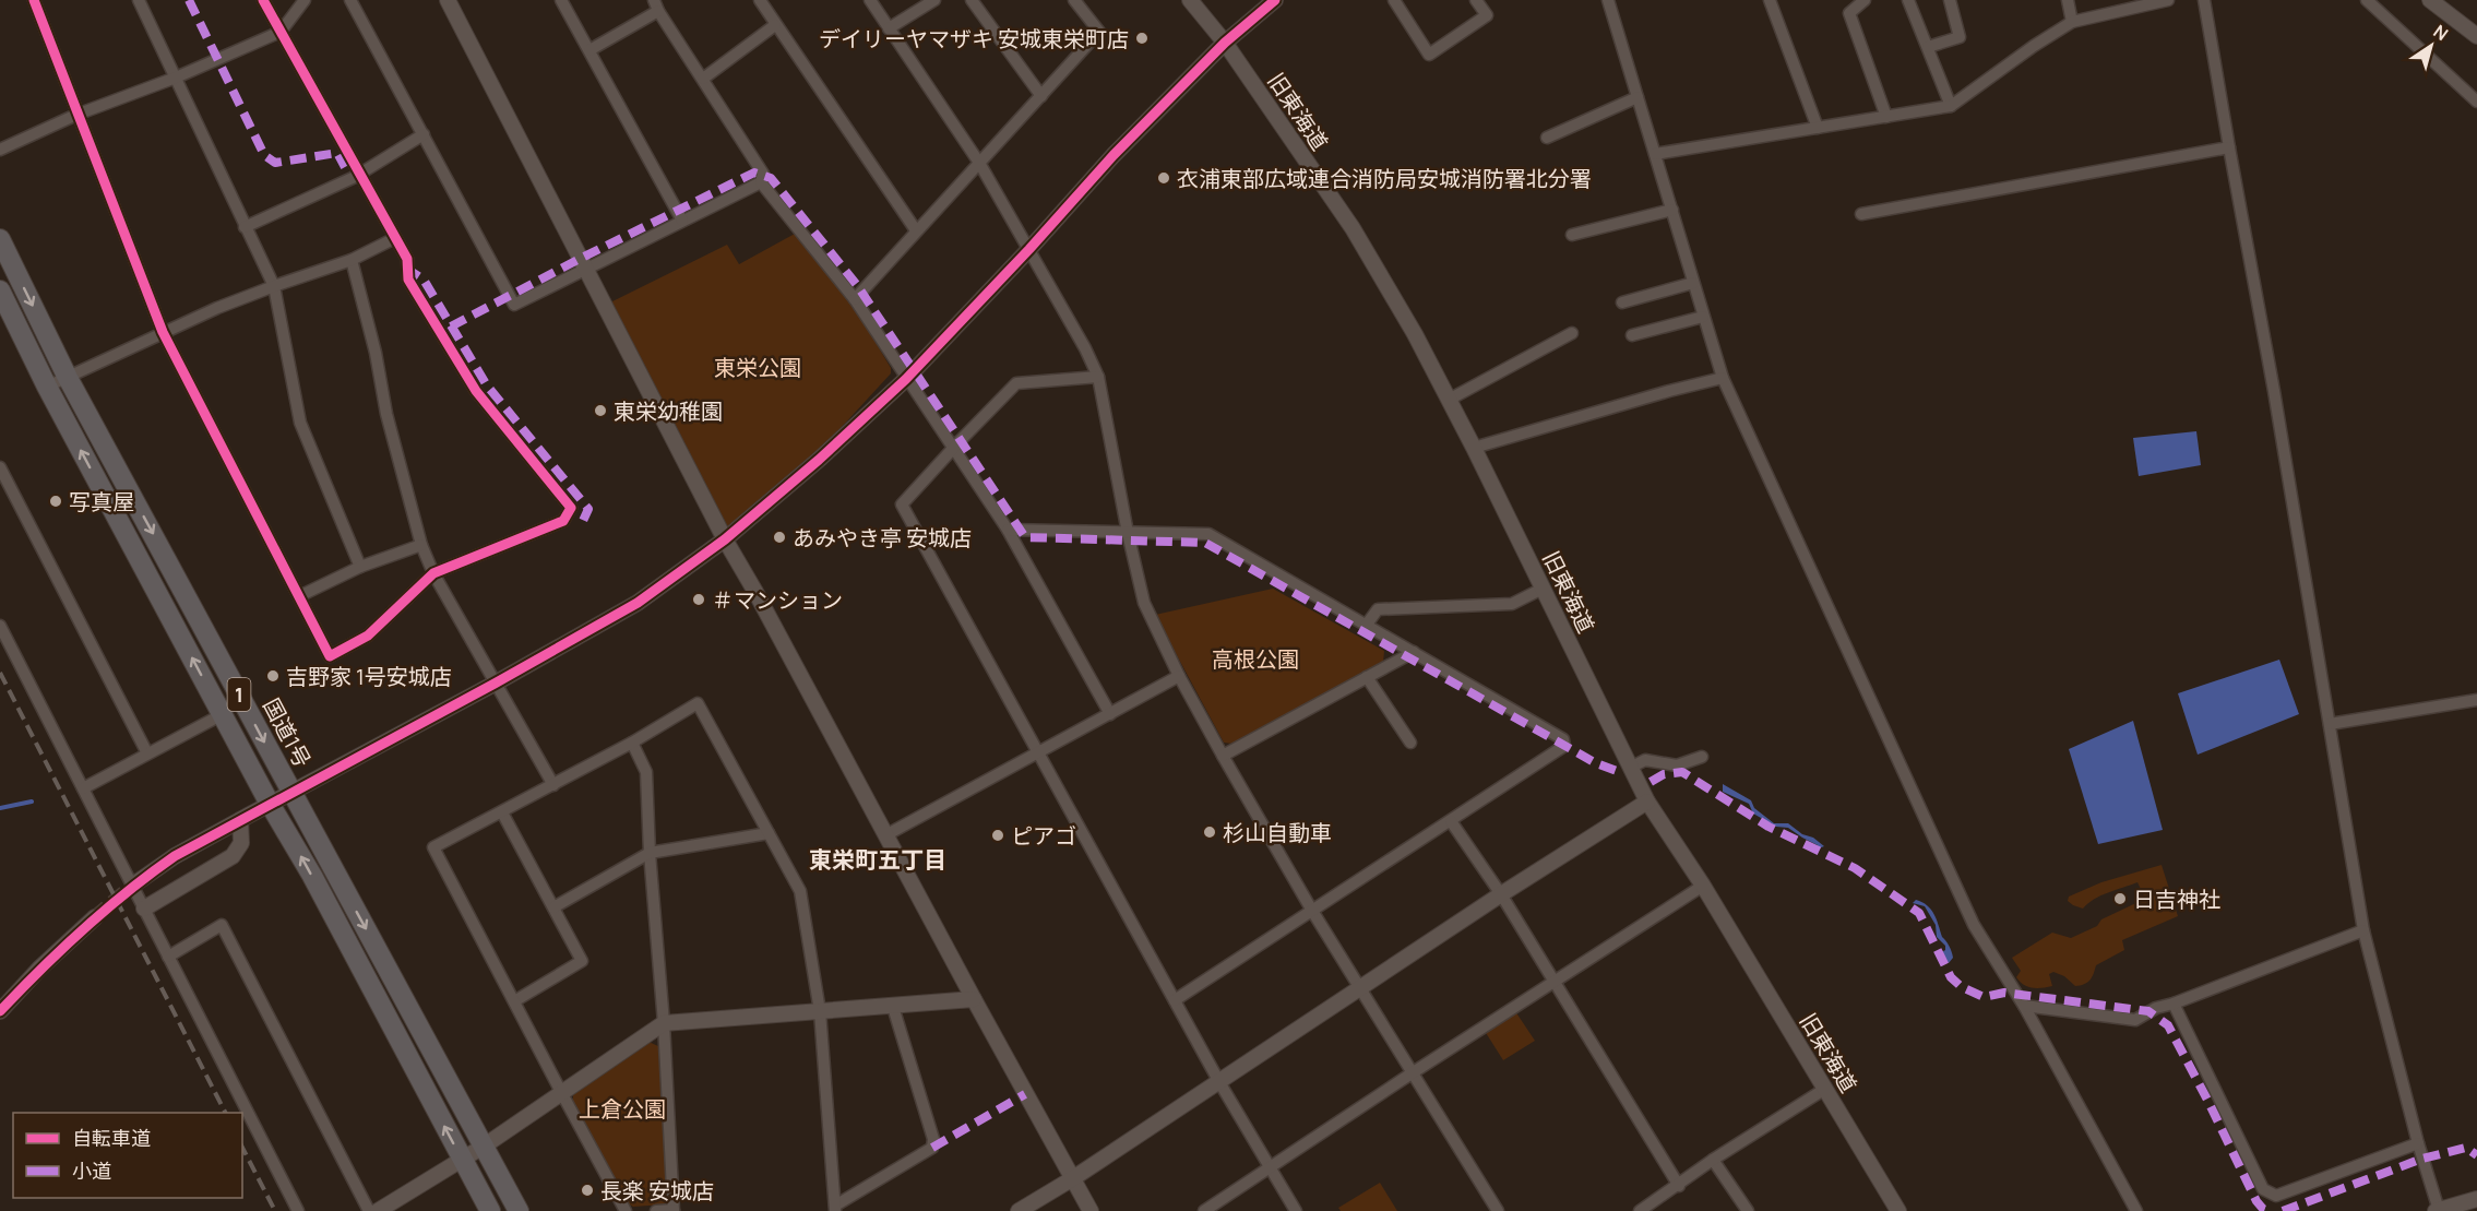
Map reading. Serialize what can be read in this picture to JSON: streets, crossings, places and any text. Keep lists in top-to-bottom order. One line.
{"streets":{"highway":["1","国道1号"],"street":["旧東海道"]},"districts":["東栄町五丁目"],"parks":["東栄公園","高根公園","上倉公園"],"places":["デイリーヤマザキ 安城東栄町店","衣浦東部広域連合消防局安城消防署北分署","東栄幼稚園","写真屋","あみやき亭 安城店","＃マンション","吉野家 1号安城店","杉山自動車","ピアゴ","日吉神社","長楽 安城店"],"legend":["自転車道","小道"],"north":"top right"}
